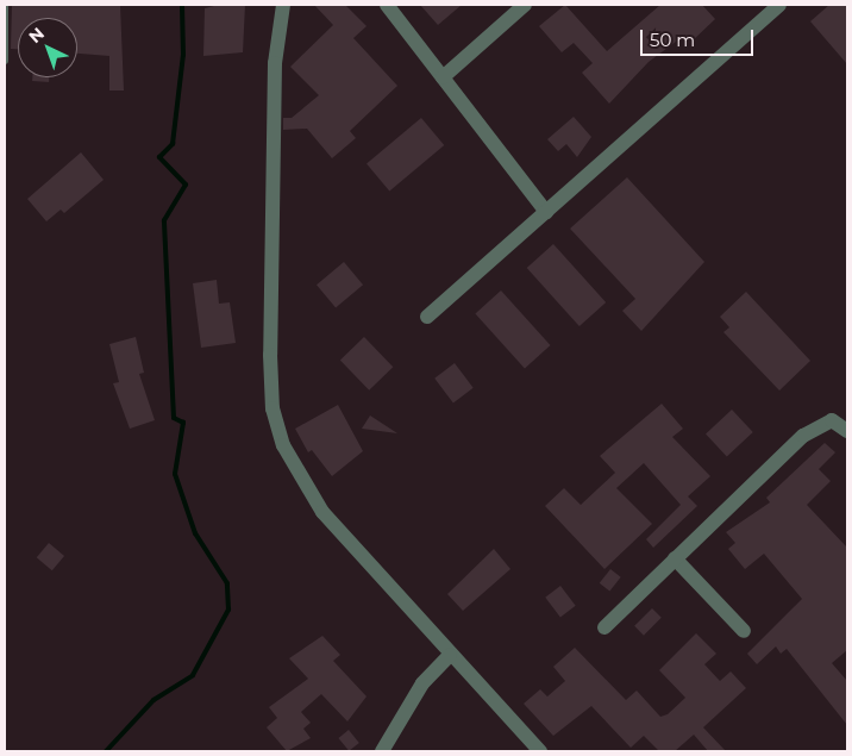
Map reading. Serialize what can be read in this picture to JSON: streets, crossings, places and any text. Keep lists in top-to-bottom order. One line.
{"scale_bar":"50 m","north":"top left"}
